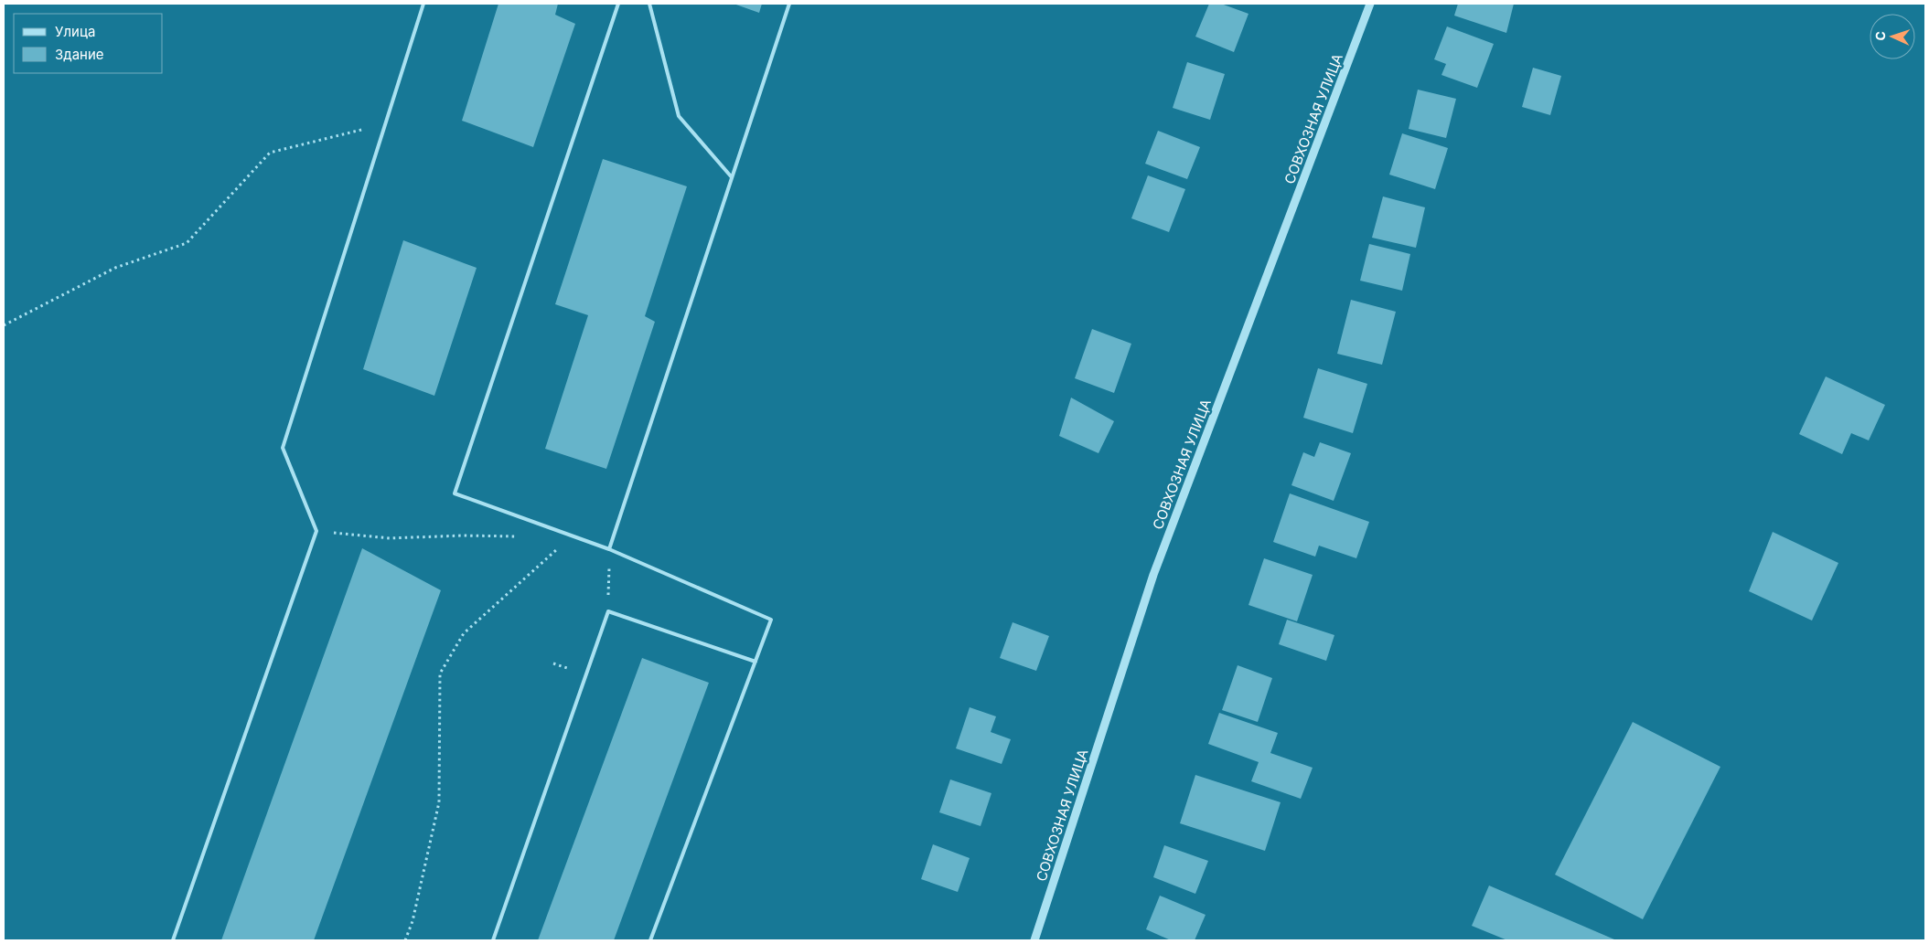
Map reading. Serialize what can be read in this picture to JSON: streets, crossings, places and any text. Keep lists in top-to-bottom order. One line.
{"streets":{"street":["СОВХОЗНАЯ УЛИЦА"]},"legend":["Улица","Здание"],"north":"left"}
